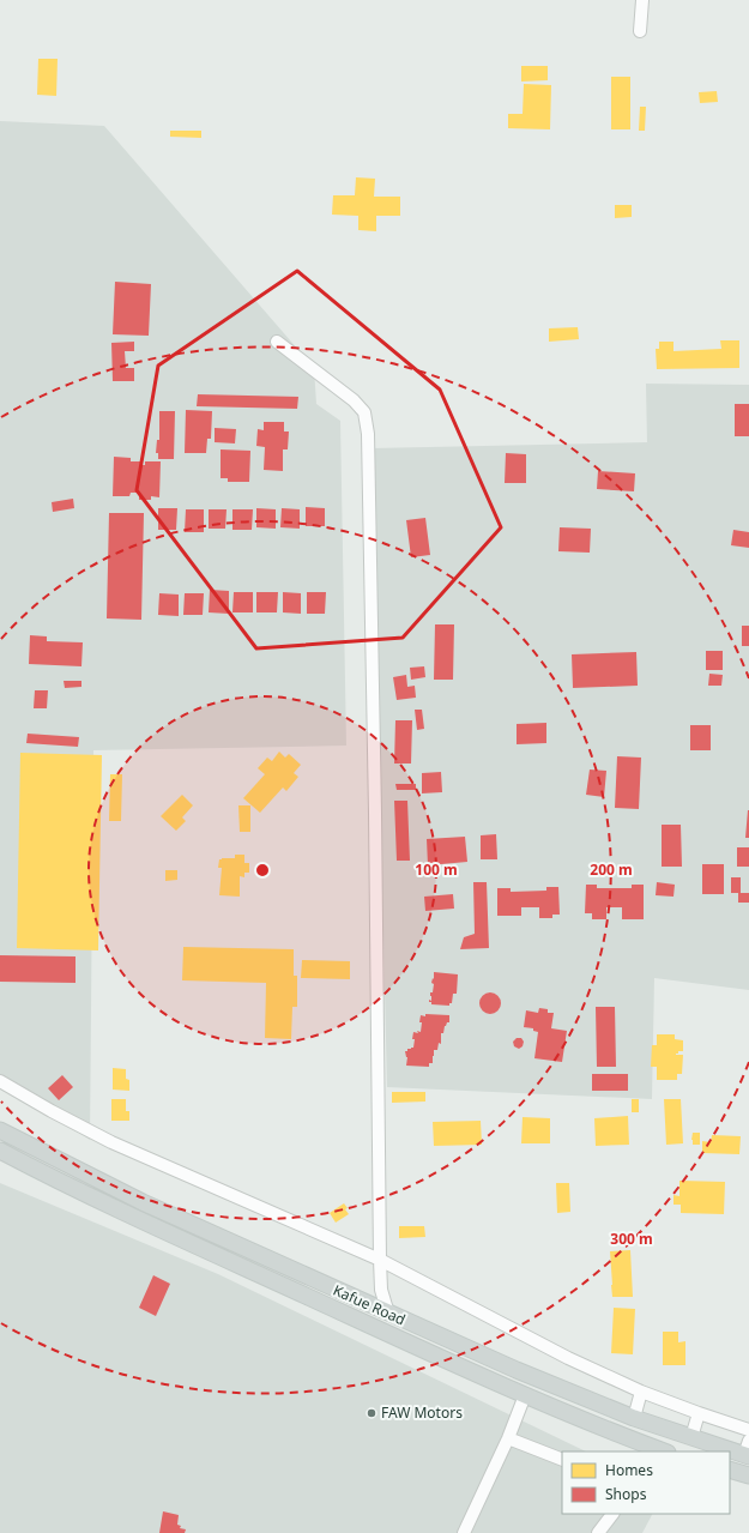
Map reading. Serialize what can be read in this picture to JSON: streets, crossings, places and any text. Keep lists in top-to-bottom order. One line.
{"streets":{"main road":["Kafue Road"]},"places":["FAW Motors"],"legend":["Homes","Shops"],"rings":["100 m","200 m","300 m"]}
